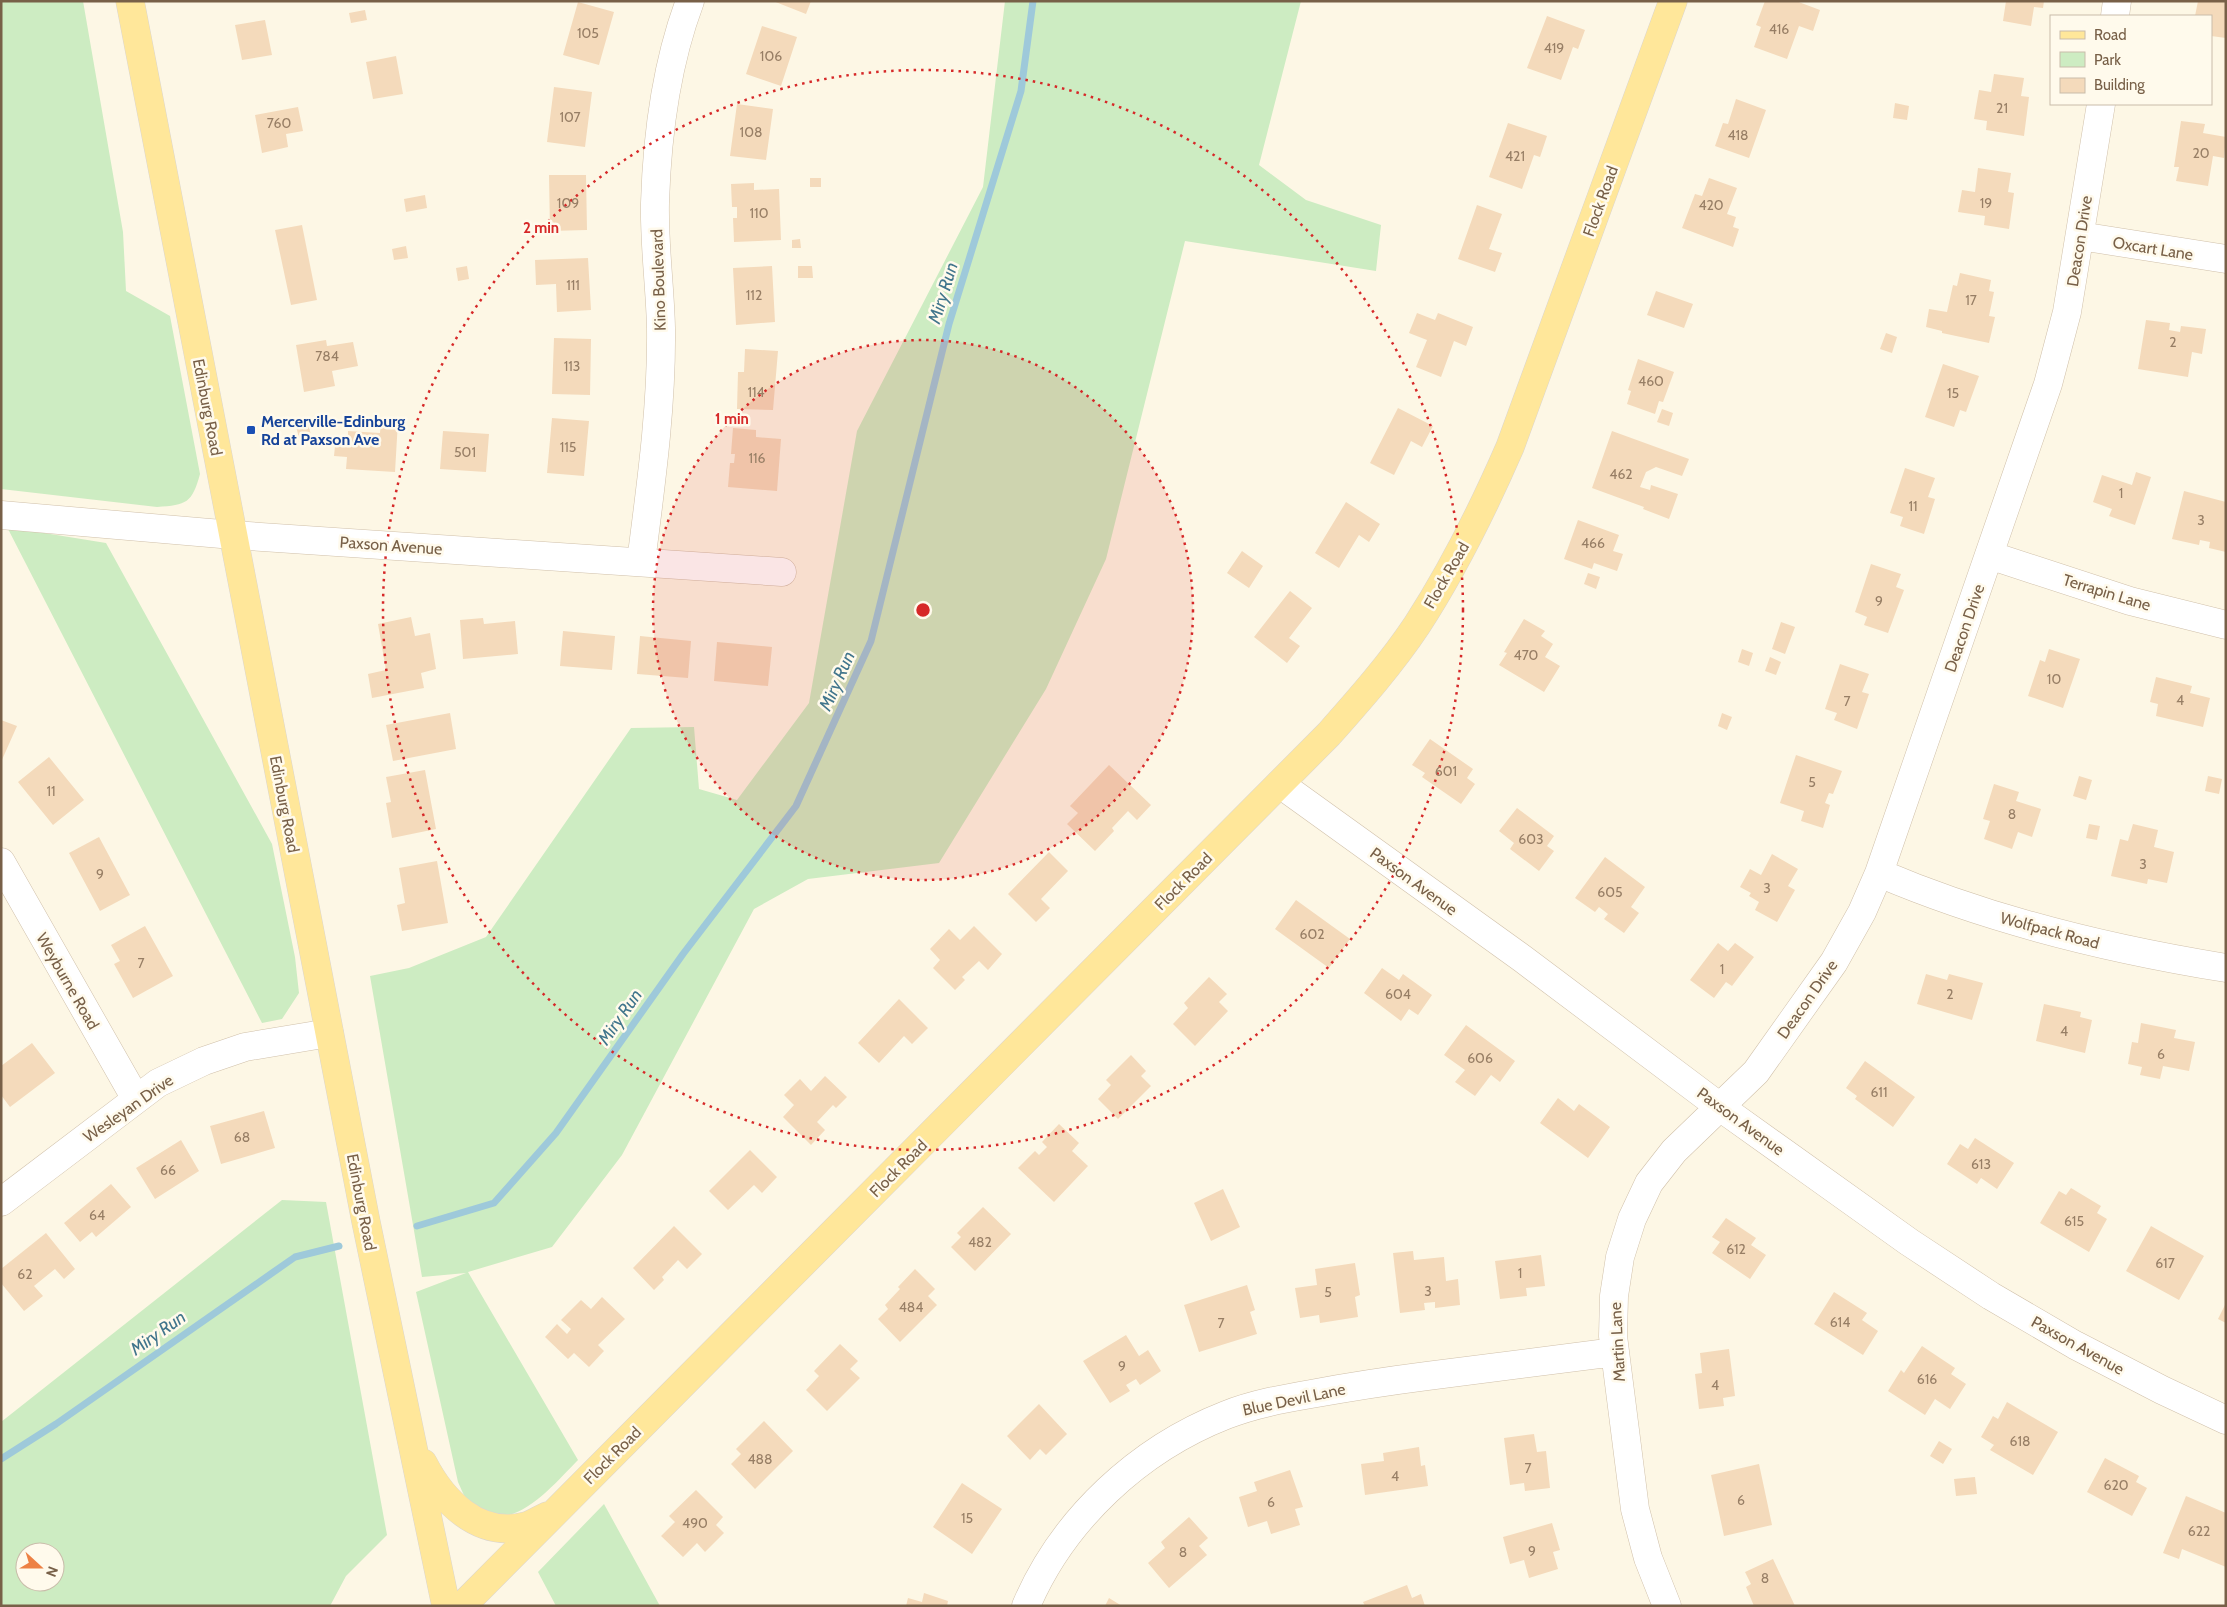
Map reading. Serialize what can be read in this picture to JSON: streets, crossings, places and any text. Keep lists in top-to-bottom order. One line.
{"streets":{"main road":["Flock Road","Edinburg Road"],"street":["Deacon Drive","Oxcart Lane","Kino Boulevard","Paxson Avenue","Terrapin Lane","Wolfpack Road","Weyburne Road","Wesleyan Drive","Martin Lane","Blue Devil Lane"]},"crossings":[["Flock Road","Paxson Avenue"],["Deacon Drive","Oxcart Lane"],["Deacon Drive","Paxson Avenue"],["Deacon Drive","Terrapin Lane"],["Deacon Drive","Wolfpack Road"],["Deacon Drive","Martin Lane"],["Kino Boulevard","Paxson Avenue"],["Edinburg Road","Paxson Avenue"],["Edinburg Road","Wesleyan Drive"],["Paxson Avenue","Martin Lane"],["Weyburne Road","Wesleyan Drive"],["Martin Lane","Blue Devil Lane"]],"water":["Miry Run"],"places":{"transit":["Mercerville-Edinburg Rd at Paxson Ave"]},"house_numbers":["416","105","419","106","21","107","760","108","418","20","421","109","19","420","110","111","112","17","2","784","113","460","114","15","115","501","116","462","1","11","3","466","9","470","10","4","7","601","5","11","8","603","3","9","3","605","602","7","1","604","2","4","6","606","611","68","613","66","64","615","482","612","617","1","62","3","5","484","614","7","9","616","4","618","488","7","4","620","6","6","15","490","622","9","8","8"],"legend":["Road","Park","Building"],"north":"right","rings":["2 min","1 min"]}
